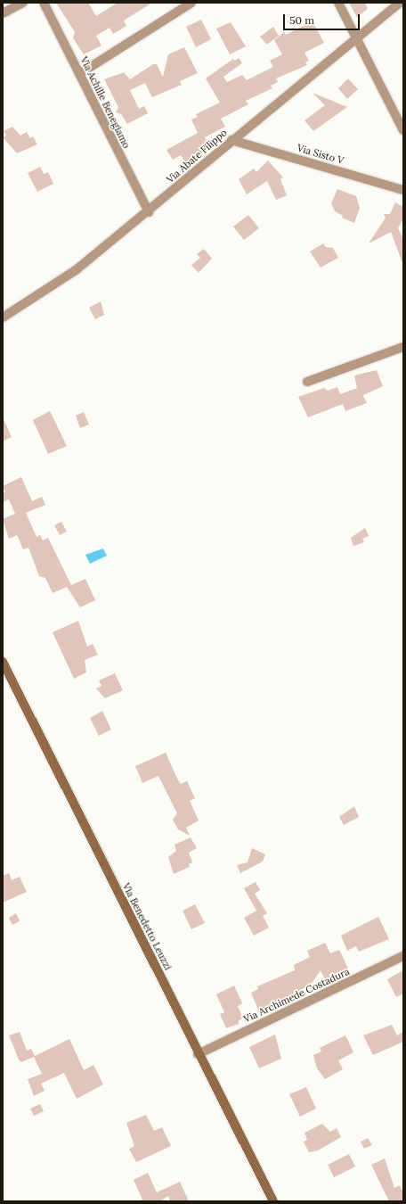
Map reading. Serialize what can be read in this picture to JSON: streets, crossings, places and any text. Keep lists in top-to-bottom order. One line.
{"streets":{"street":["Via Achille Benegiamo","Via Sisto V","Via Abate Filippo","Via Benedetto Leuzzi","Via Archimede Costadura"]},"crossings":[["Via Achille Benegiamo","Via Abate Filippo"],["Via Sisto V","Via Abate Filippo"],["Via Benedetto Leuzzi","Via Archimede Costadura"]],"scale_bar":"50 m"}
